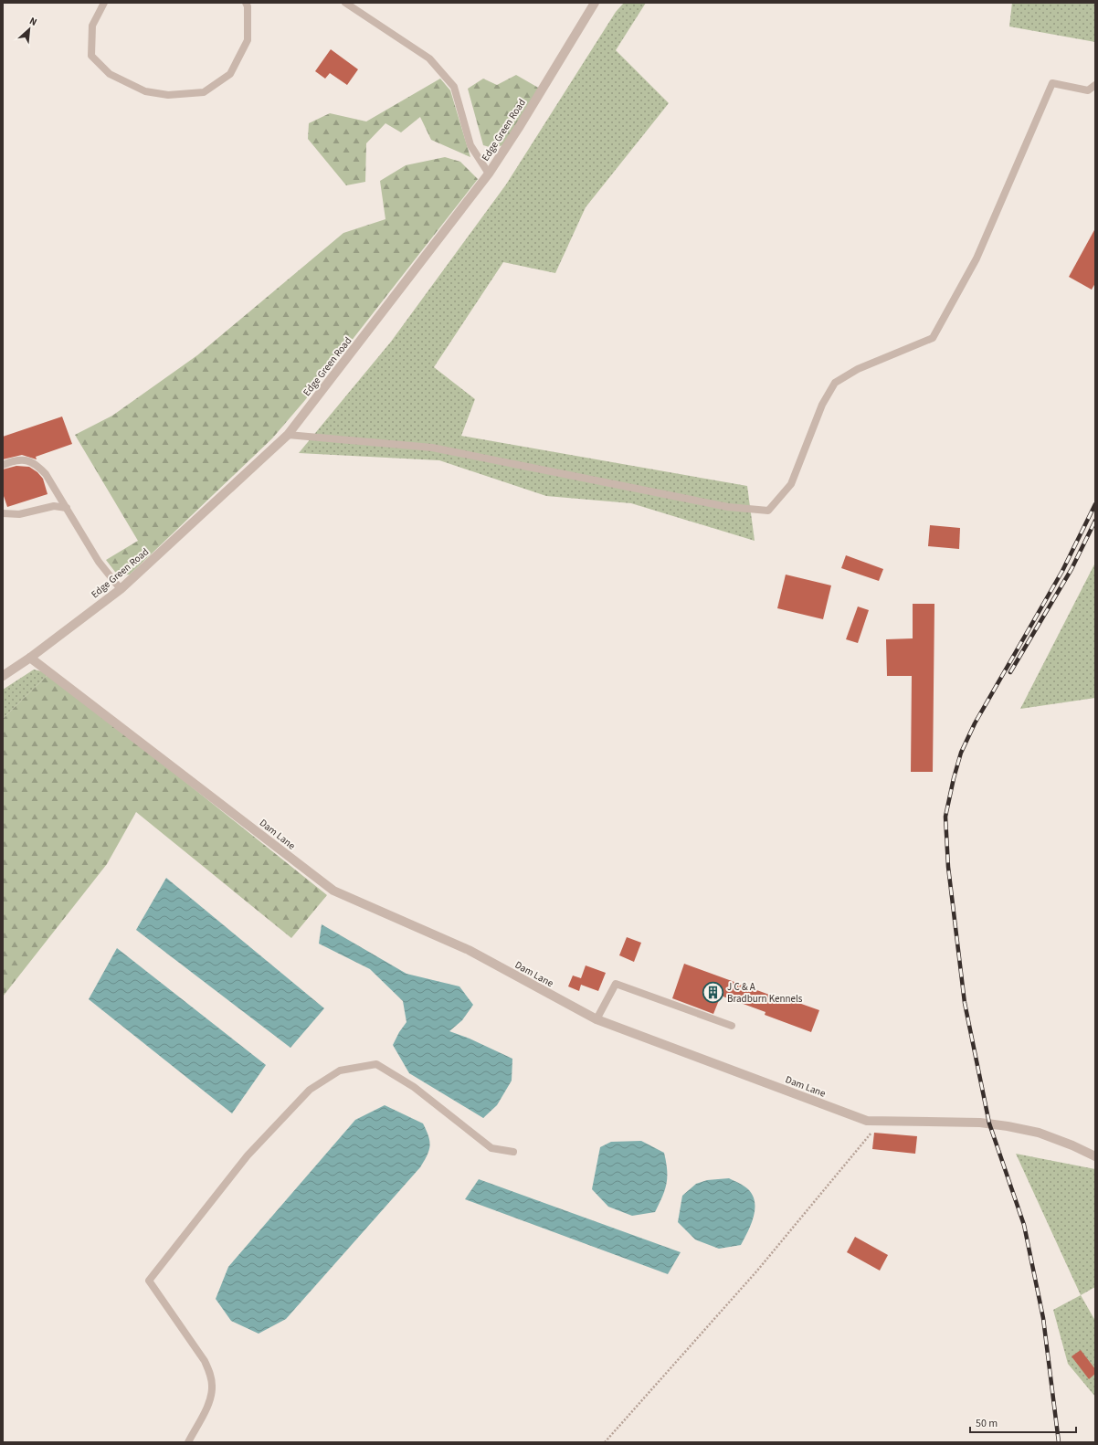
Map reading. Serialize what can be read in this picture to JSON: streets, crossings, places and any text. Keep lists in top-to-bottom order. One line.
{"streets":{"street":["Edge Green Road","Dam Lane"]},"crossings":[["Edge Green Road","Dam Lane"]],"places":{"building":["J C & A Bradburn Kennels"]},"scale_bar":"50 m","north":"top right"}
